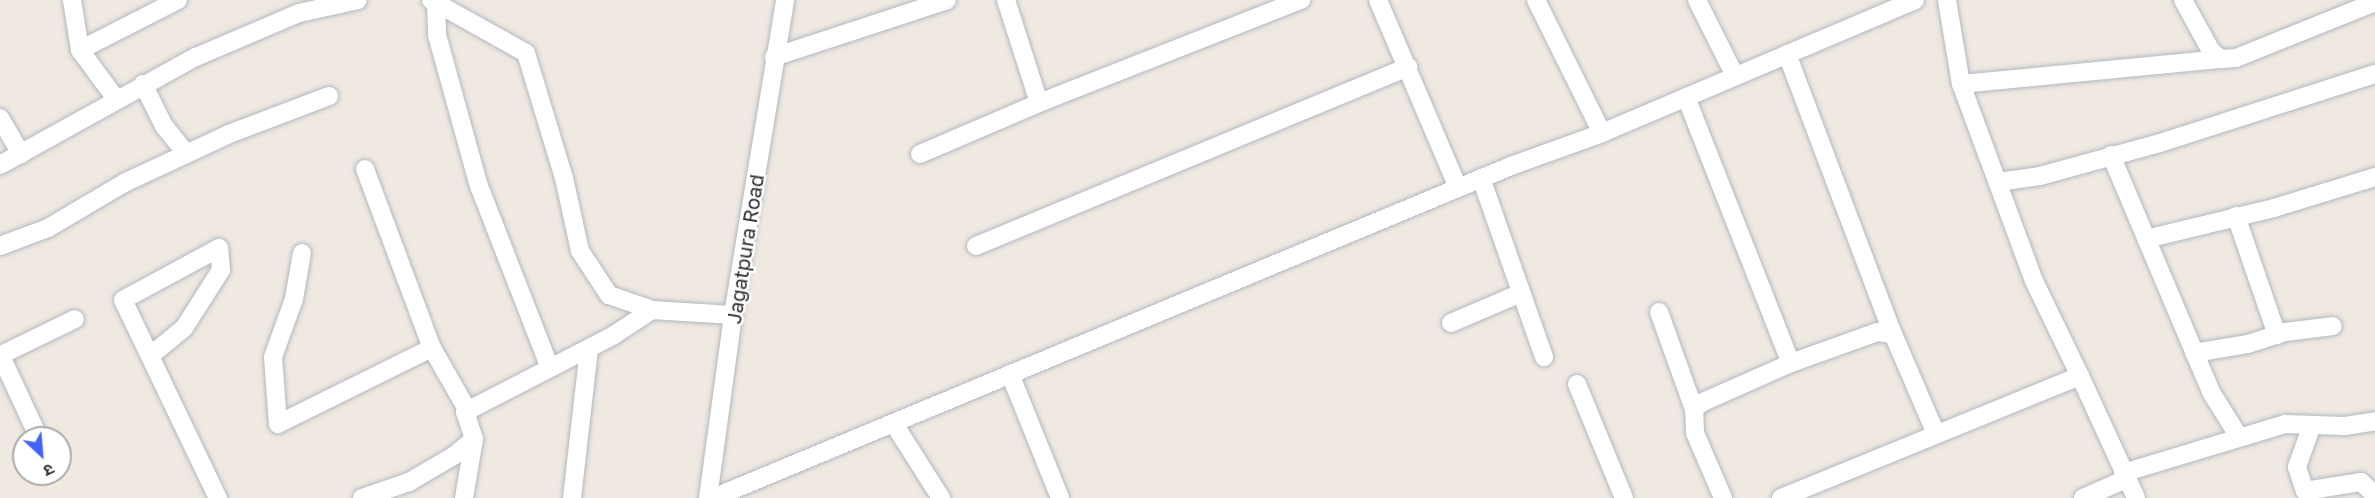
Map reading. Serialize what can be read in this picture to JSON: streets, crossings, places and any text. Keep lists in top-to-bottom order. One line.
{"streets":{"street":["Jagatpura Road"]},"north":"bottom right"}
